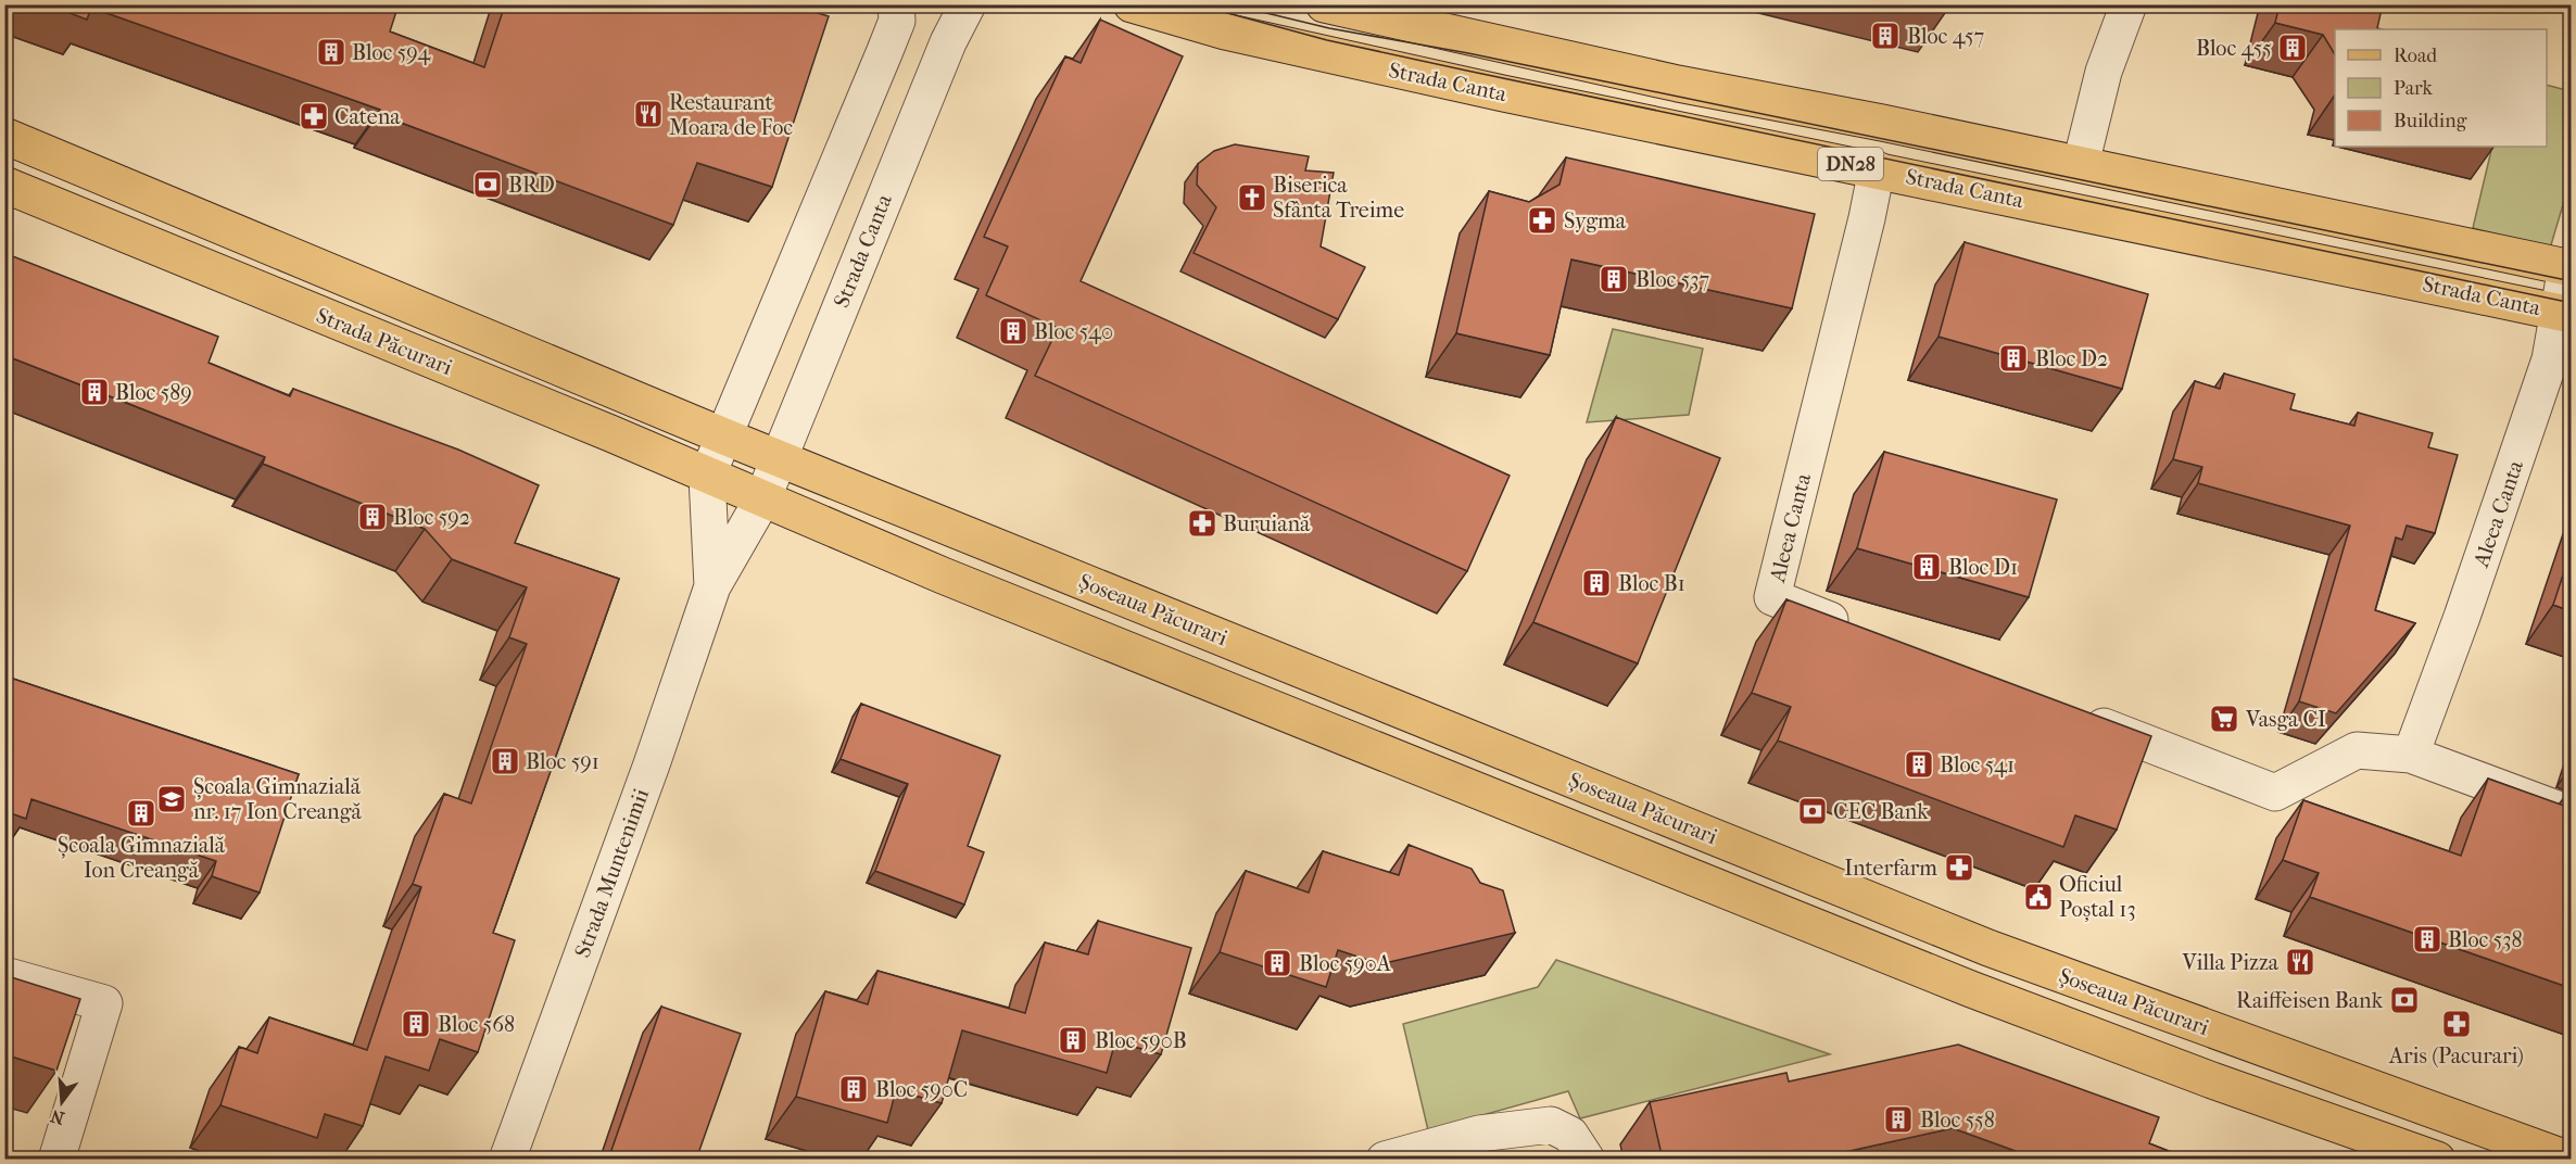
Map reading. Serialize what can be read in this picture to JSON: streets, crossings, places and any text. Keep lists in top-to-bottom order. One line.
{"streets":{"main road":["Strada Canta","DN28","Strada Păcurari","Șoseaua Păcurari"],"street":["Aleea Canta","Strada Muntenimii"]},"crossings":[["Strada Canta","Strada Păcurari"],["Strada Canta","Aleea Canta"],["Strada Canta","Șoseaua Păcurari"],["Strada Canta","Strada Muntenimii"],["DN28","Aleea Canta"],["Strada Păcurari","Șoseaua Păcurari"],["Strada Păcurari","Strada Muntenimii"]],"places":{"building":["Bloc 457","Bloc 455","Bloc 594","Bloc 537","Bloc 540","Bloc D2","Bloc 589","Bloc 592","Bloc D1","Bloc B1","Bloc 591","Bloc 541","Școala Gimnazială Ion Creangă","Bloc 538","Bloc 590A","Bloc 568","Bloc 590B","Bloc 590C","Bloc 558"],"restaurant":["Restaurant Moara de Foc","Villa Pizza"],"pharmacy":["Catena","Sygma","Buruiană","Interfarm","Aris (Pacurari)"],"bank":["BRD","CEC Bank","Raiffeisen Bank"],"church":["Biserica Sfânta Treime"],"supermarket":["Vasga CI"],"school or university":["Școala Gimnazială nr. 17 Ion Creangă"],"public building":["Oficiul Poștal 13"]},"legend":["Road","Park","Building"],"north":"bottom"}
